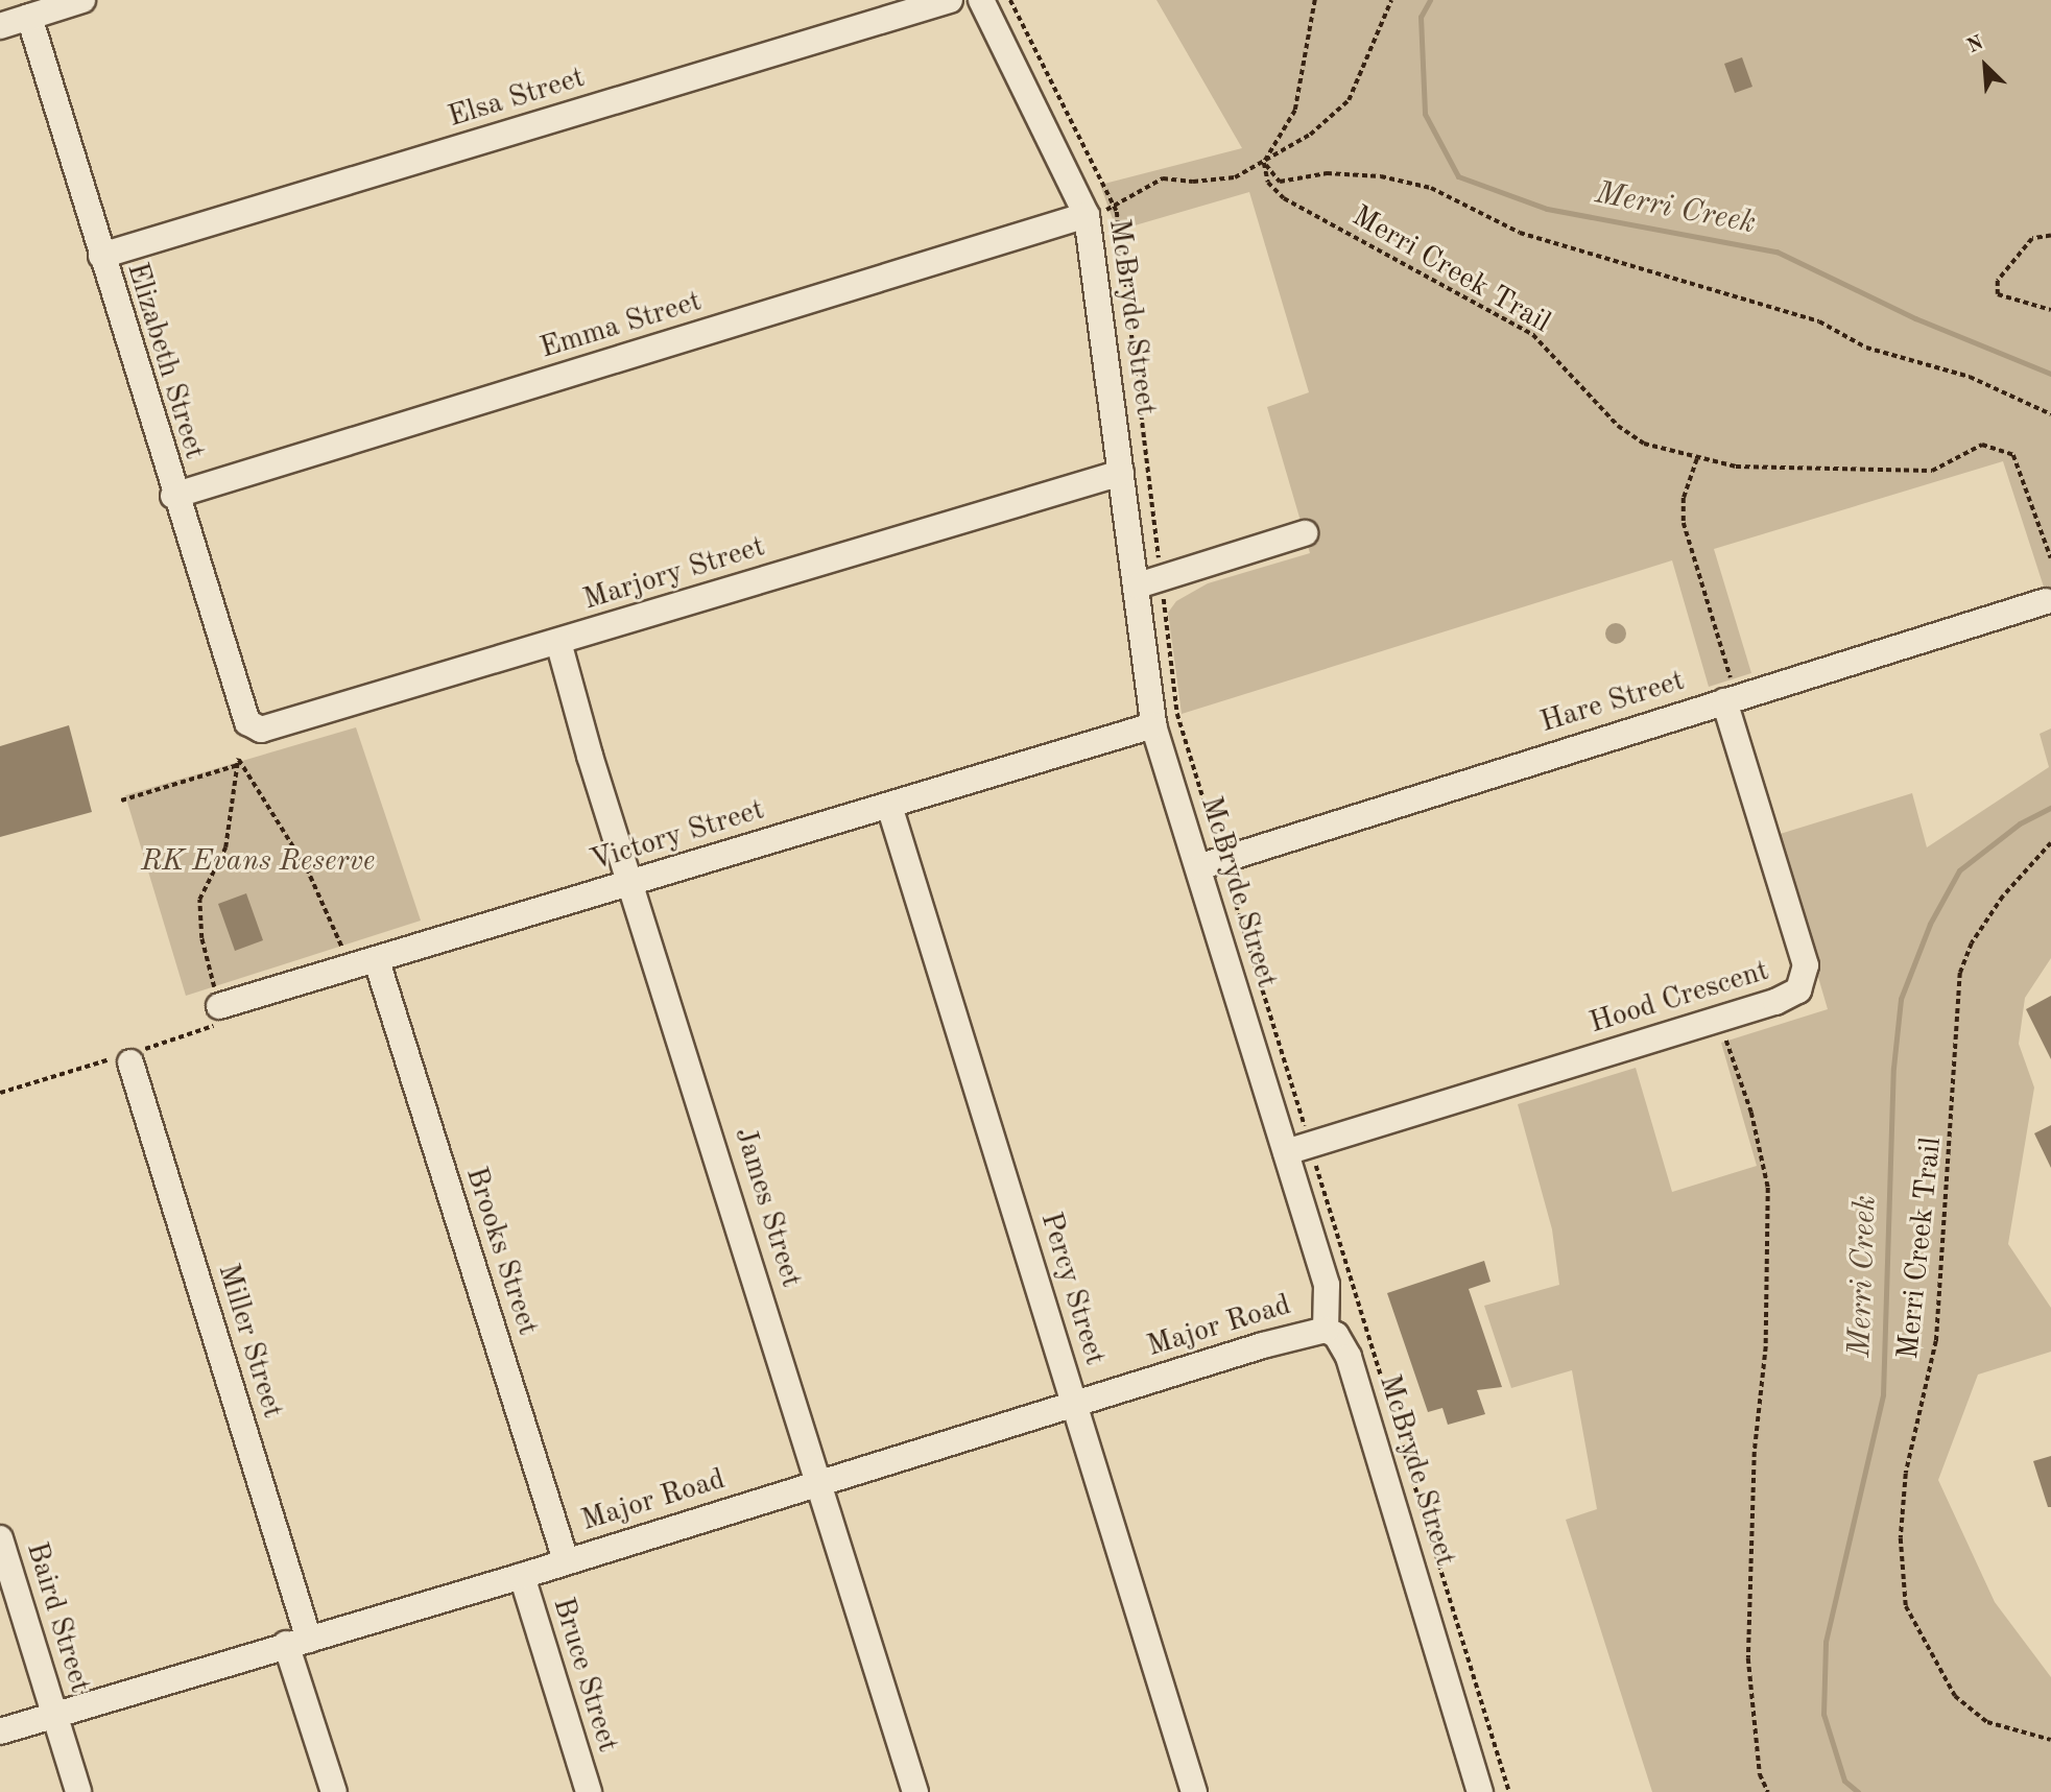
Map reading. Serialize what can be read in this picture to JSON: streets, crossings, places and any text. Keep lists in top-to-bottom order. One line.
{"streets":{"street":["Elsa Street","McBryde Street","Emma Street","Elizabeth Street","Marjory Street","Hare Street","Victory Street","Hood Crescent","James Street","Brooks Street","Percy Street","Major Road","Miller Street","Baird Street","Bruce Street"],"path":["Merri Creek Trail"]},"crossings":[["Elsa Street","Elizabeth Street"],["McBryde Street","Emma Street"],["McBryde Street","Marjory Street"],["McBryde Street","Hare Street"],["McBryde Street","Victory Street"],["McBryde Street","Hood Crescent"],["McBryde Street","Major Road"],["Emma Street","Elizabeth Street"],["Elizabeth Street","Marjory Street"],["Marjory Street","James Street"],["Hare Street","Hood Crescent"],["Victory Street","James Street"],["Victory Street","Brooks Street"],["Victory Street","Percy Street"],["James Street","Major Road"],["Brooks Street","Major Road"],["Percy Street","Major Road"],["Major Road","Miller Street"],["Major Road","Baird Street"],["Major Road","Bruce Street"]],"water":["Merri Creek"],"parks":["RK Evans Reserve"],"north":"top left"}
